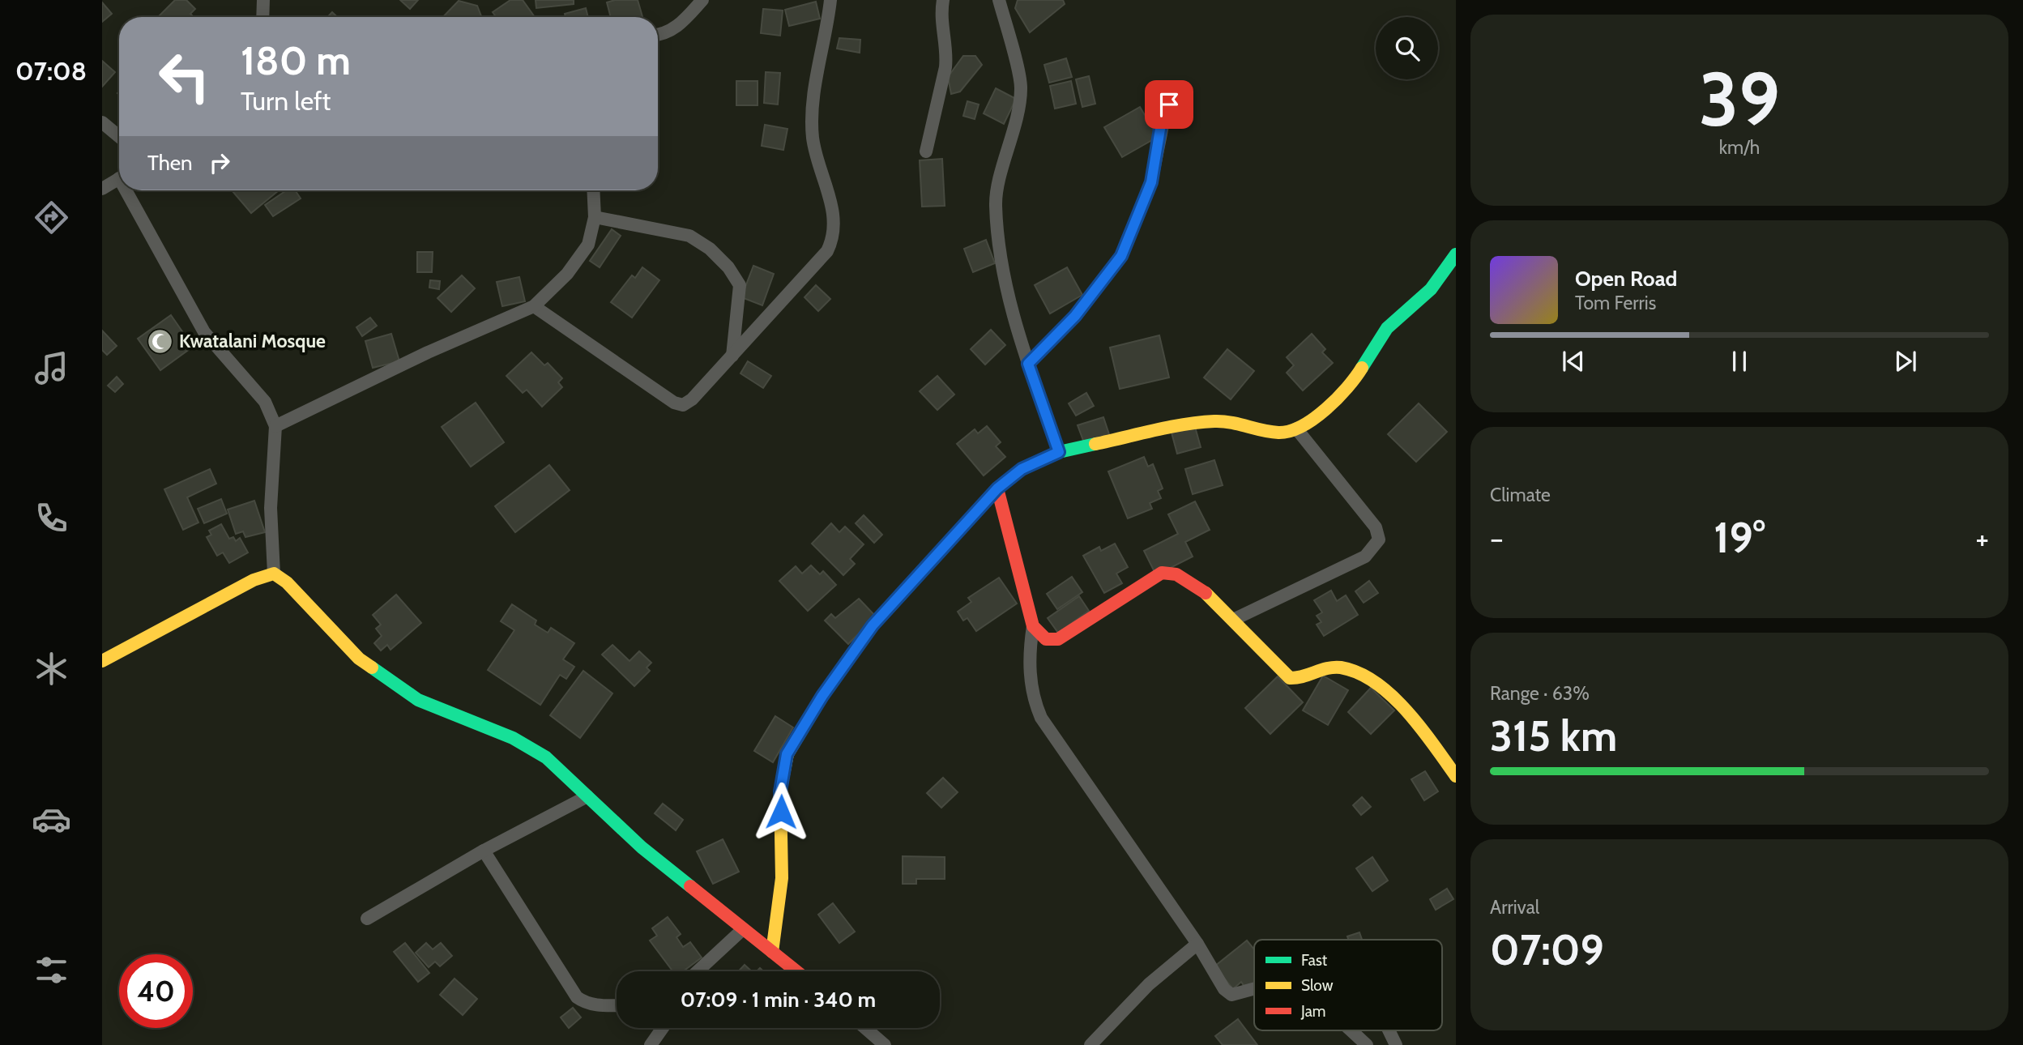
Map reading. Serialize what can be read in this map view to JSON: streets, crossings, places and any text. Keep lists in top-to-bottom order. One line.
{"places":{"mosque":["Kwatalani Mosque"]},"legend":["Fast","Slow","Jam"],"page":{"tabs":"07:08","tile":[["39","km/h"],"Climate",["Range · 63%","315 km"],["Arrival","07:09"]],"turn":["180 m","Turn left"],"then":"Then","song":["Open Road","Tom Ferris"],"heat":["−","19°","+"],"limit":"40","trip":"07:09 · 1 min · 340 m"}}
